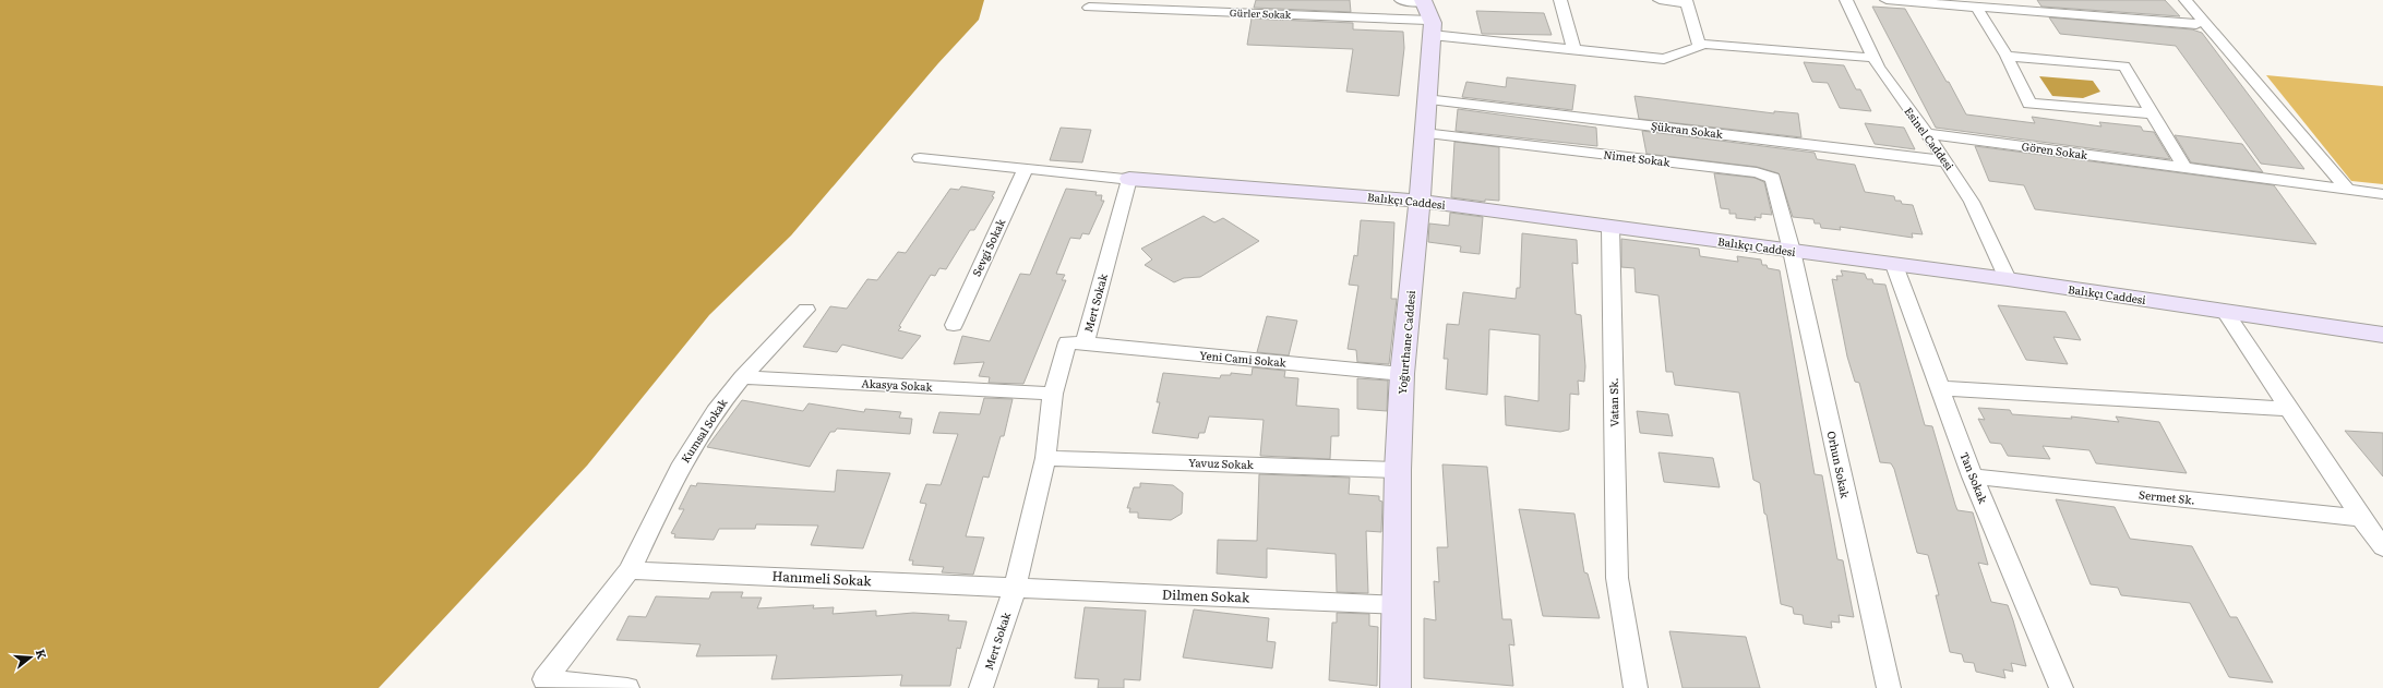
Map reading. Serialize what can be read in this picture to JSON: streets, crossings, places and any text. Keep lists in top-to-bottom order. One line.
{"streets":{"main road":["Balıkçı Caddesi","Yoğurthane Caddesi"],"street":["Gürler Sokak","Şükran Sokak","Esinel Caddesi","Gören Sokak","Nimet Sokak","Sevgi Sokak","Mert Sokak","Yeni Cami Sokak","Akasya Sokak","Vatan Sk.","Kumsal Sokak","Yavuz Sokak","Orhun Sokak","Tan Sokak","Sermet Sk.","Hanımeli Sokak","Dilmen Sokak"]},"crossings":[["Gürler Sokak","Yoğurthane Caddesi"],["Şükran Sokak","Esinel Caddesi"],["Şükran Sokak","Yoğurthane Caddesi"],["Esinel Caddesi","Gören Sokak"],["Esinel Caddesi","Balıkçı Caddesi"],["Nimet Sokak","Balıkçı Caddesi"],["Nimet Sokak","Yoğurthane Caddesi"],["Nimet Sokak","Orhun Sokak"],["Balıkçı Caddesi","Mert Sokak"],["Balıkçı Caddesi","Yoğurthane Caddesi"],["Balıkçı Caddesi","Vatan Sk."],["Balıkçı Caddesi","Orhun Sokak"],["Balıkçı Caddesi","Tan Sokak"],["Mert Sokak","Yeni Cami Sokak"],["Mert Sokak","Akasya Sokak"],["Mert Sokak","Yavuz Sokak"],["Mert Sokak","Hanımeli Sokak"],["Mert Sokak","Dilmen Sokak"],["Yoğurthane Caddesi","Yeni Cami Sokak"],["Yoğurthane Caddesi","Yavuz Sokak"],["Yoğurthane Caddesi","Dilmen Sokak"],["Akasya Sokak","Kumsal Sokak"],["Kumsal Sokak","Hanımeli Sokak"],["Tan Sokak","Sermet Sk."],["Hanımeli Sokak","Dilmen Sokak"]],"north":"right"}
